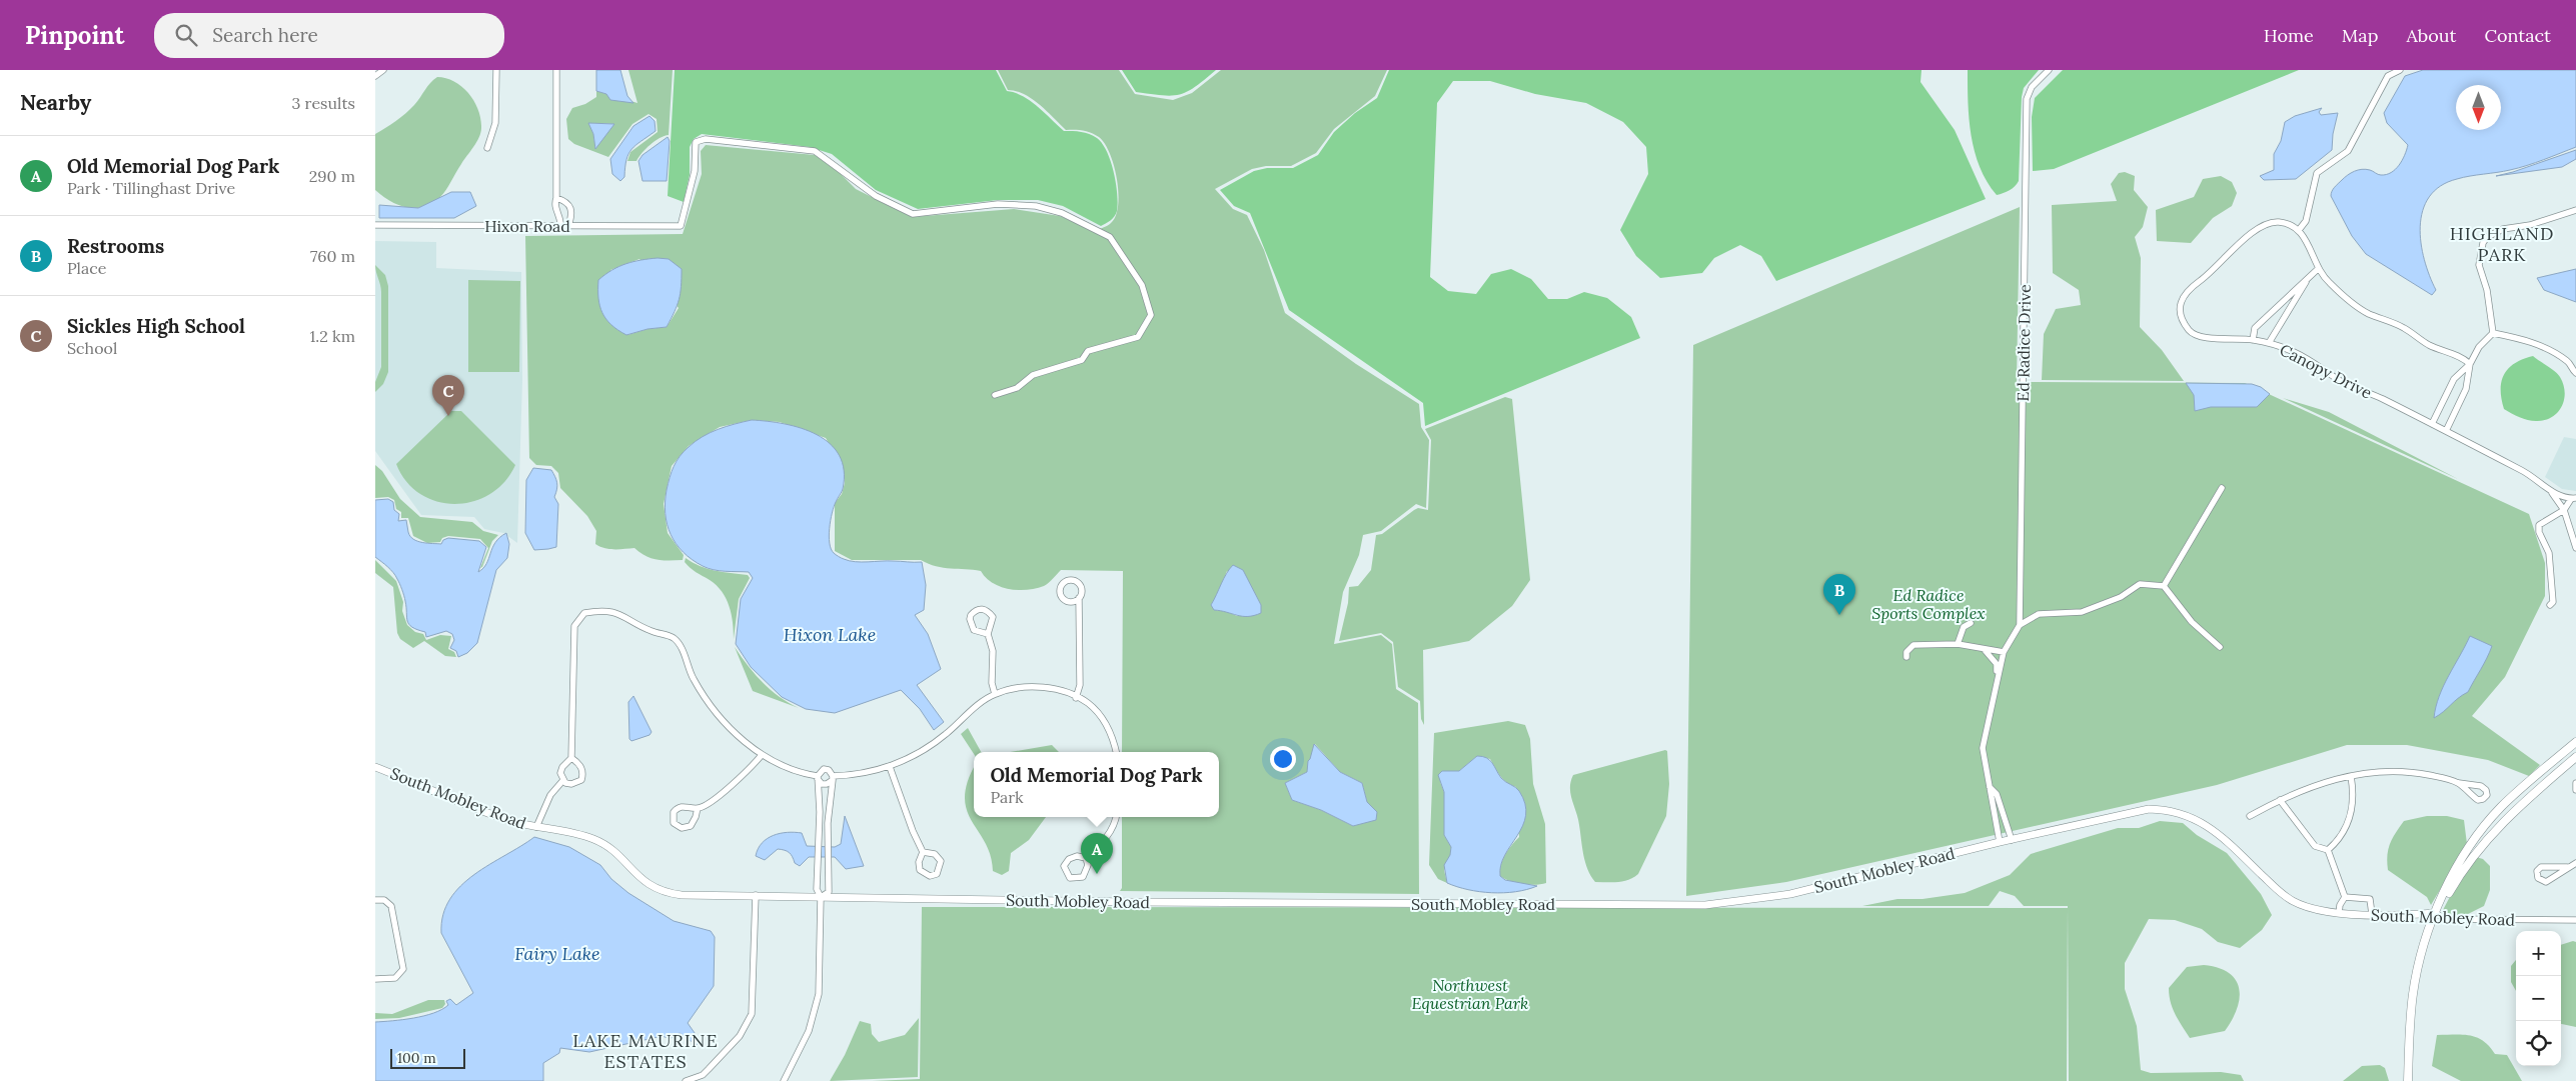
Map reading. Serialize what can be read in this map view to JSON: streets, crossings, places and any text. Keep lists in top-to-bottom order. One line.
{"streets":{"street":["Hixon Road","Ed Radice Drive","Canopy Drive","South Mobley Road"]},"crossings":[["Ed Radice Drive","South Mobley Road"]],"districts":["HIGHLAND PARK","LAKE MAURINE ESTATES"],"water":["Hixon Lake","Fairy Lake"],"parks":["Ed Radice Sports Complex","Northwest Equestrian Park"],"scale_bar":"100 m","north":"bottom","page":{"header":"Pinpoint","search":"Search here","nav":["Home","Map","About","Contact"],"heading":["Nearby","3 results"],"list":[{"mark":"A","name":"Old Memorial Dog Park","note":"Park · Tillinghast Drive","value":"290 m"},{"mark":"B","name":"Restrooms","note":"Place","value":"760 m"},{"mark":"C","name":"Sickles High School","note":"School","value":"1.2 km"}],"pins":["C","B","A"],"popup":["Old Memorial Dog Park","Park"],"map_buttons":["+","−"],"scale":"100 m"}}
